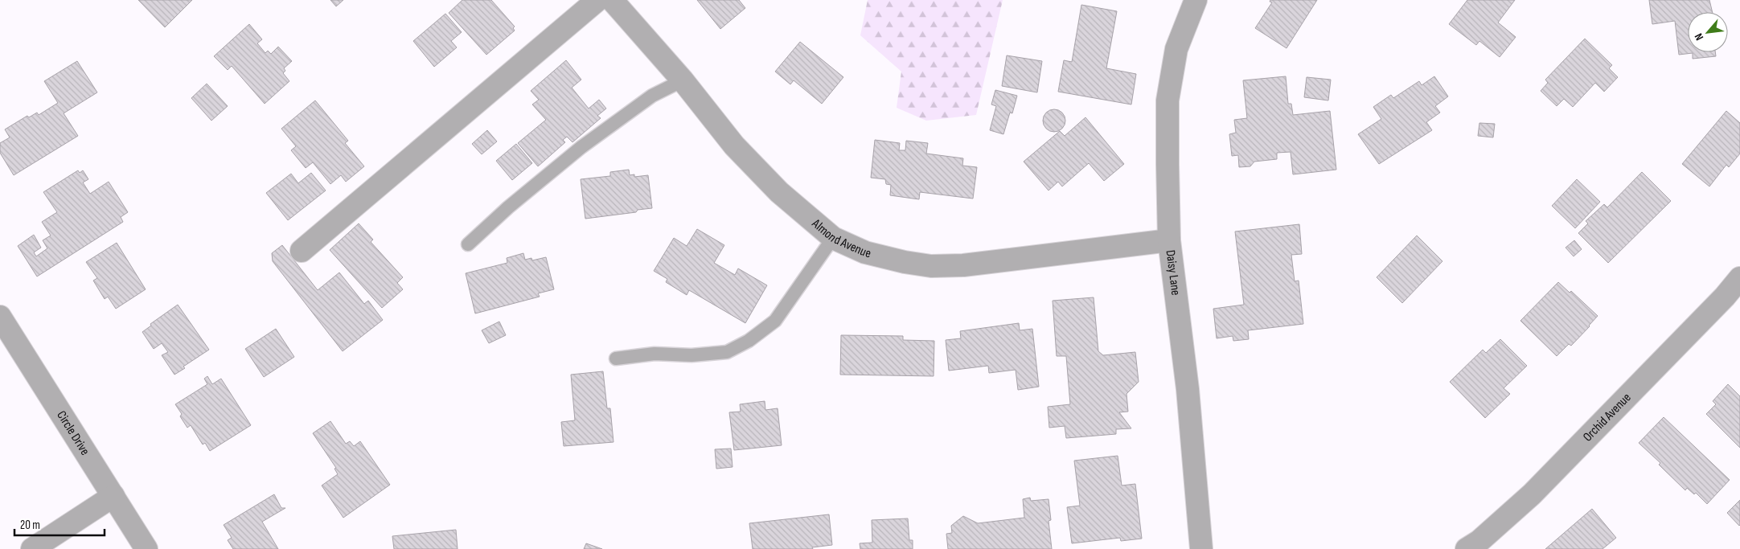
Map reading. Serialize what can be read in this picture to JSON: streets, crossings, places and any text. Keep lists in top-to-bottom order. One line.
{"streets":{"street":["Almond Avenue","Daisy Lane","Orchid Avenue","Circle Drive"]},"crossings":[["Almond Avenue","Daisy Lane"]],"scale_bar":"20 m","north":"bottom left"}
